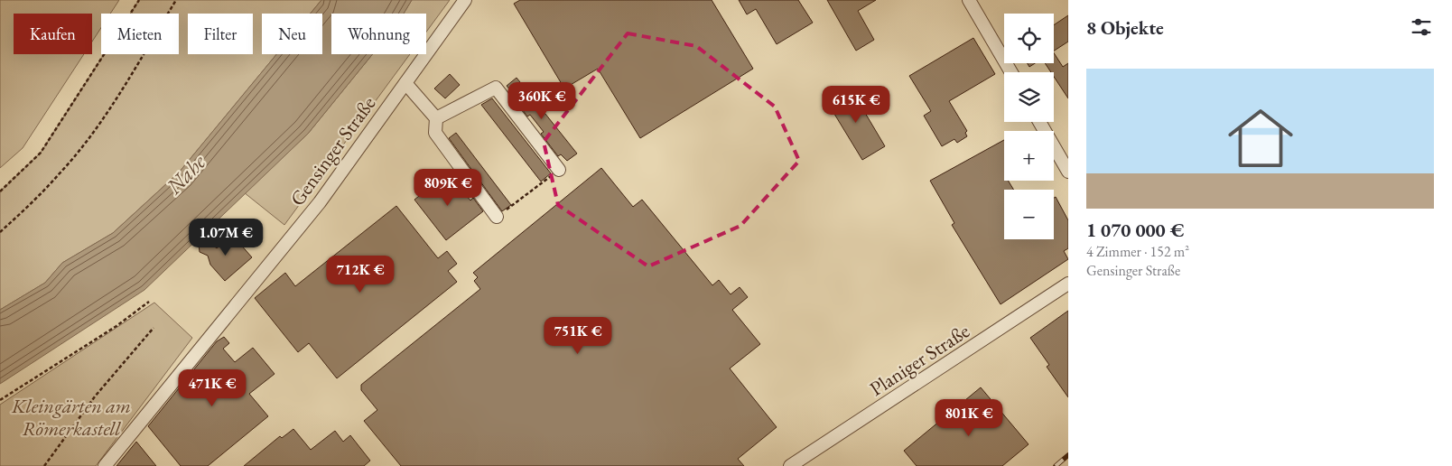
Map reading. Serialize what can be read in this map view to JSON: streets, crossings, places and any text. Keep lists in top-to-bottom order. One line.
{"streets":{"street":["Gensinger Straße","Planiger Straße"]},"water":["Nahe"],"parks":["Kleingärten am Römerkastell"],"page":{"heading":"8 Objekte","map_buttons":["+","−"],"chip":["Kaufen","Mieten","Filter","Neu","Wohnung"],"list":[{"name":"1 070 000 €","note":"4 Zimmer · 152 m² · Gensinger Straße"}],"price":["360K €","615K €","809K €","1.07M €","712K €","751K €","471K €","801K €"]}}
